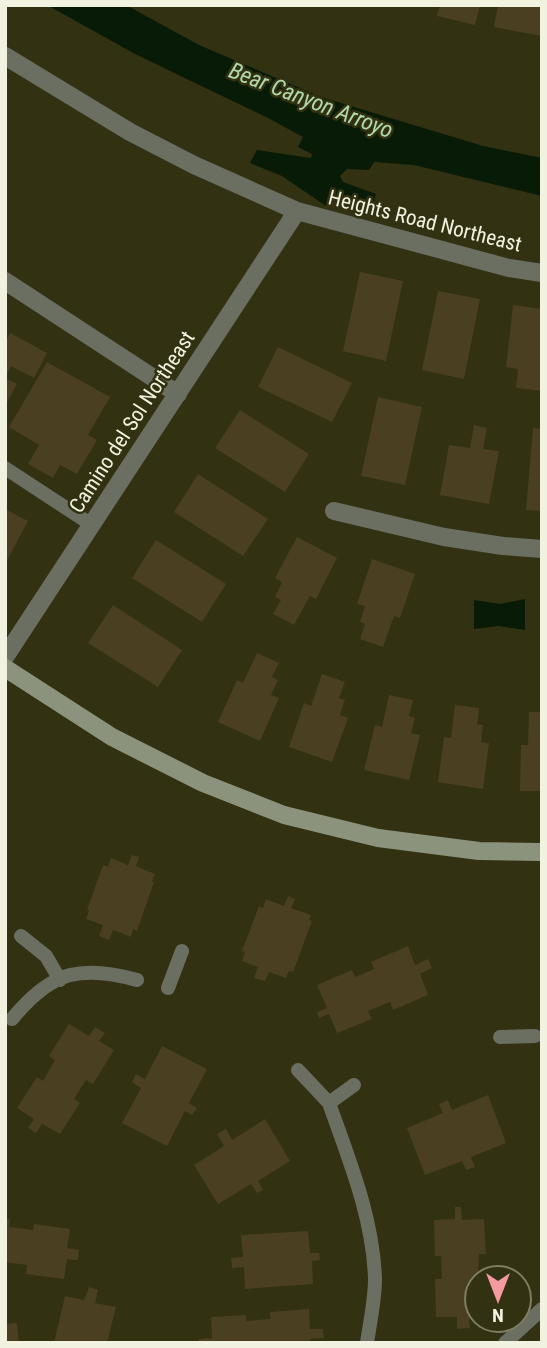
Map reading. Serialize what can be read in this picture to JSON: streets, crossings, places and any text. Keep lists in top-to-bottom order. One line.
{"streets":{"street":["Heights Road Northeast","Camino del Sol Northeast"]},"crossings":[["Heights Road Northeast","Camino del Sol Northeast"]],"water":["Bear Canyon Arroyo"],"north":"bottom"}
